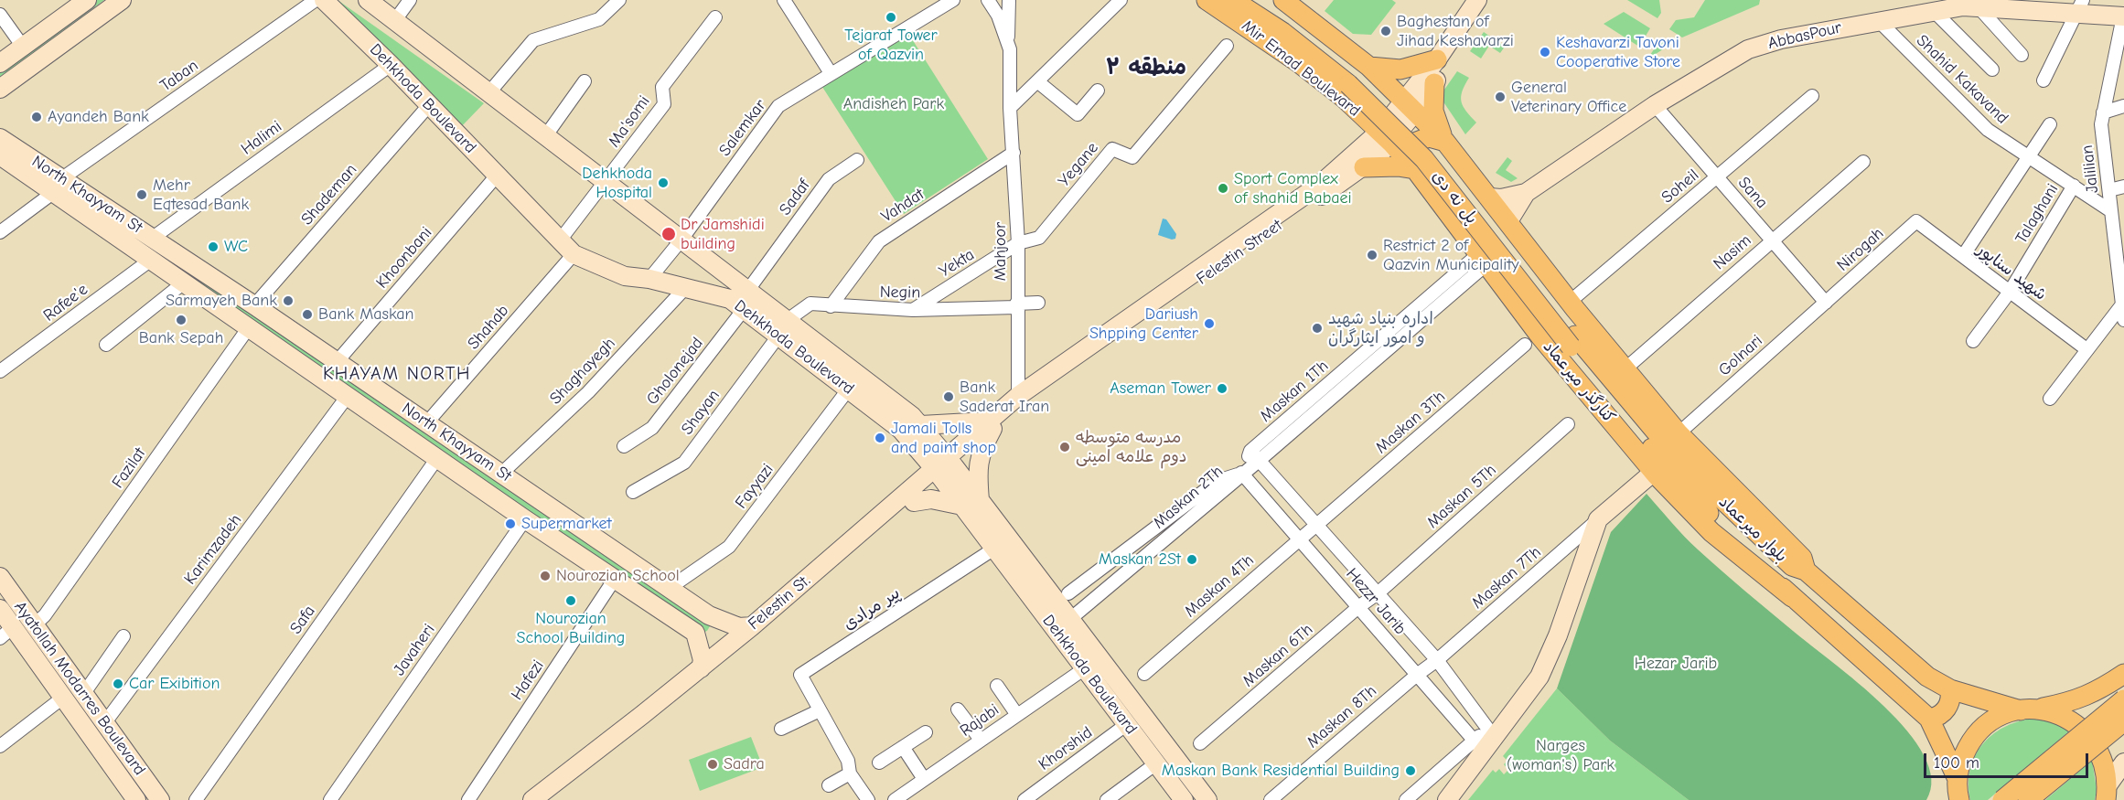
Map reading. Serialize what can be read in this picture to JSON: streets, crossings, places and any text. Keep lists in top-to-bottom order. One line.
{"streets":{"main road":["AbbasPour","Mir Emad Boulevard","Dehkhoda Boulevard","North Khayyam St","پل نه دی","Felestin Street","کنارگذر میرعماد","بلوار میرعماد","Felestin St.","Ayatollah Modarres Boulevard"],"street":["Taban","Shahid Kakavand","Ma'somi","Salemkar","Halimi","Yegane","Jalilian","Soheil","Sana","Shademan","Sadaf","Vahdat","Talaghani","Nirogah","Mahjoor","Nasim","Khoonbani","Yekta","شهید سناپور","Negin","Rafee'e","Shahab","Golnari","Shaghayegh","Gholonejad","Maskan 1Th","Shayan","Maskan 3Th","Fazilat","Fayyazi","Maskan 5Th","Maskan 2Th","Karimzadeh","Maskan 7Th","Maskan 4Th","Hezzr Jarib","پیر مرادی","Safa","Javaheri","Maskan 6Th","Hafezi","Maskan 8Th","Rajabi","Khorshid"]},"crossings":[["AbbasPour","Shahid Kakavand"],["AbbasPour","Jalilian"],["AbbasPour","Sana"],["Mir Emad Boulevard","پل نه دی"],["Mir Emad Boulevard","Felestin Street"],["Mir Emad Boulevard","کنارگذر میرعماد"],["Taban","North Khayyam St"],["Shahid Kakavand","Jalilian"],["Shahid Kakavand","Talaghani"],["Dehkhoda Boulevard","Ma'somi"],["Dehkhoda Boulevard","Salemkar"],["Dehkhoda Boulevard","Halimi"],["Dehkhoda Boulevard","Shademan"],["Dehkhoda Boulevard","Sadaf"],["Dehkhoda Boulevard","Khoonbani"],["Dehkhoda Boulevard","Negin"],["Dehkhoda Boulevard","Shahab"],["Dehkhoda Boulevard","Shaghayegh"],["Dehkhoda Boulevard","Gholonejad"],["Dehkhoda Boulevard","Shayan"],["Dehkhoda Boulevard","Fayyazi"],["Dehkhoda Boulevard","Maskan 2Th"],["Dehkhoda Boulevard","Felestin St."],["Dehkhoda Boulevard","پیر مرادی"],["Dehkhoda Boulevard","Rajabi"],["Dehkhoda Boulevard","Khorshid"],["Halimi","North Khayyam St"],["Yegane","Mahjoor"],["Yegane","Yekta"],["Soheil","Sana"],["Sana","Nirogah"],["Sana","Nasim"],["Sana","Golnari"],["North Khayyam St","Shademan"],["North Khayyam St","Khoonbani"],["North Khayyam St","Rafee'e"],["North Khayyam St","Shahab"],["North Khayyam St","Shaghayegh"],["North Khayyam St","Fazilat"],["North Khayyam St","Fayyazi"],["North Khayyam St","Karimzadeh"],["North Khayyam St","Felestin St."],["North Khayyam St","Safa"],["North Khayyam St","Javaheri"],["North Khayyam St","Hafezi"],["پل نه دی","بلوار میرعماد"],["Vahdat","Mahjoor"],["Vahdat","Negin"],["Talaghani","شهید سناپور"],["Nirogah","شهید سناپور"],["Nirogah","Golnari"],["Mahjoor","Felestin Street"],["Mahjoor","Yekta"],["Mahjoor","Negin"],["Felestin Street","کنارگذر میرعماد"],["Yekta","Negin"],["Negin","Shayan"],["کنارگذر میرعماد","Maskan 1Th"],["کنارگذر میرعماد","بلوار میرعماد"],["Maskan 1Th","Maskan 2Th"],["Maskan 1Th","Hezzr Jarib"],["Maskan 3Th","Maskan 4Th"],["Maskan 3Th","Hezzr Jarib"],["Fazilat","Ayatollah Modarres Boulevard"],["Maskan 5Th","Hezzr Jarib"],["Maskan 5Th","Maskan 6Th"],["Maskan 2Th","Hezzr Jarib"],["Karimzadeh","Ayatollah Modarres Boulevard"],["Maskan 7Th","Hezzr Jarib"],["Maskan 7Th","Maskan 8Th"],["Maskan 4Th","Hezzr Jarib"],["Hezzr Jarib","Maskan 6Th"],["Hezzr Jarib","Maskan 8Th"]],"districts":["منطقه ۲","KHAYAM NORTH"],"parks":["Andisheh Park","Hezar Jarib","Narges (woman's) Park"],"places":["Tejarat Tower of Qazvin","Baghestan of Jihad Keshavarzi","Keshavarzi Tavoni Cooperative Store","General Veterinary Office","Ayandeh Bank","Dehkhoda Hospital","Sport Complex of shahid Babaei","Mehr Eqtesad Bank","Dr Jamshidi building","WC","Restrict 2 of Qazvin Municipality","Sarmayeh Bank","Bank Maskan","Bank Sepah","Dariush Shpping Center","اداره بنیاد شهید و امور ایثارگران","Aseman Tower","Bank Saderat Iran","Jamali Tolls and paint shop","مدرسه متوسطه دوم علامه امینی","Supermarket","Maskan 2St","Nourozian School","Nourozian School Building","Car Exibition","Sadra","Maskan Bank Residential Building"],"scale_bar":"100 m"}
